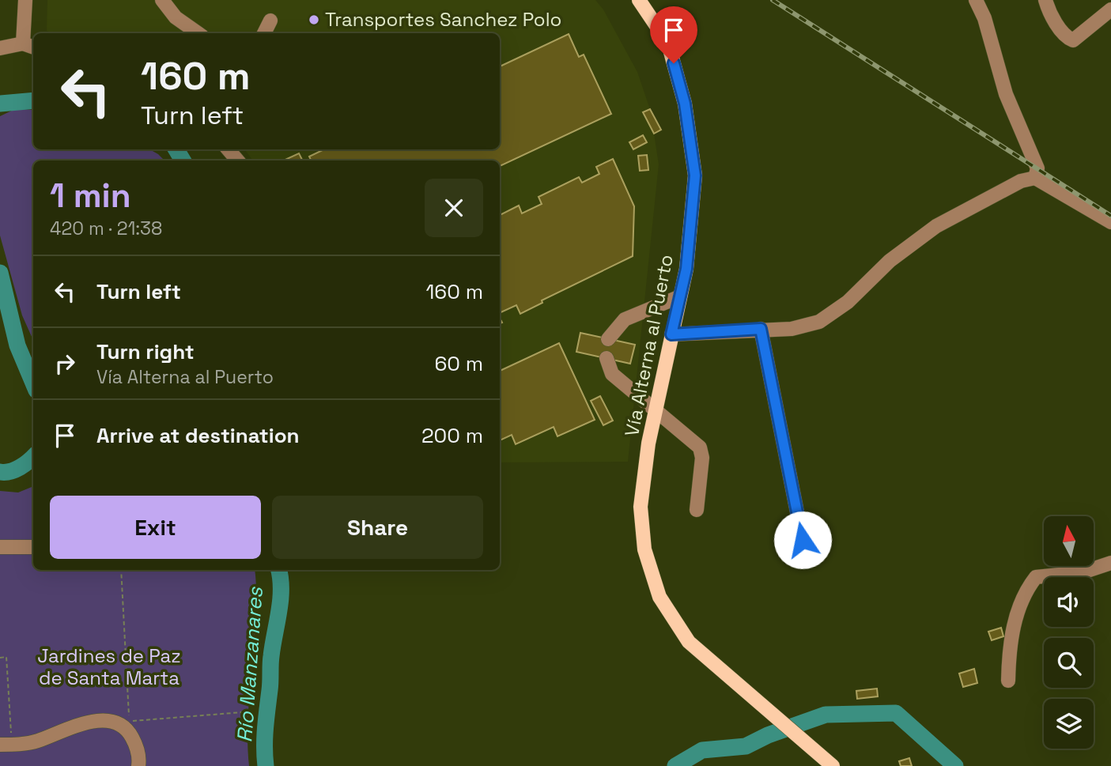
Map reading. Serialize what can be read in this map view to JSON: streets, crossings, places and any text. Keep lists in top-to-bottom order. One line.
{"streets":{"main road":["Vía Alterna al Puerto"]},"water":["Río Manzanares"],"parks":["Jardines de Paz de Santa Marta"],"places":["Transportes Sanchez Polo"],"north":"top","page":{"turn":["160 m","Turn left"],"heading":["1 min","420 m · 21:38"],"list":[{"name":"Turn left","value":"160 m"},{"name":"Turn right","note":"Vía Alterna al Puerto","value":"60 m"},{"name":"Arrive at destination","value":"200 m"}],"buttons":["Exit","Share"]}}
